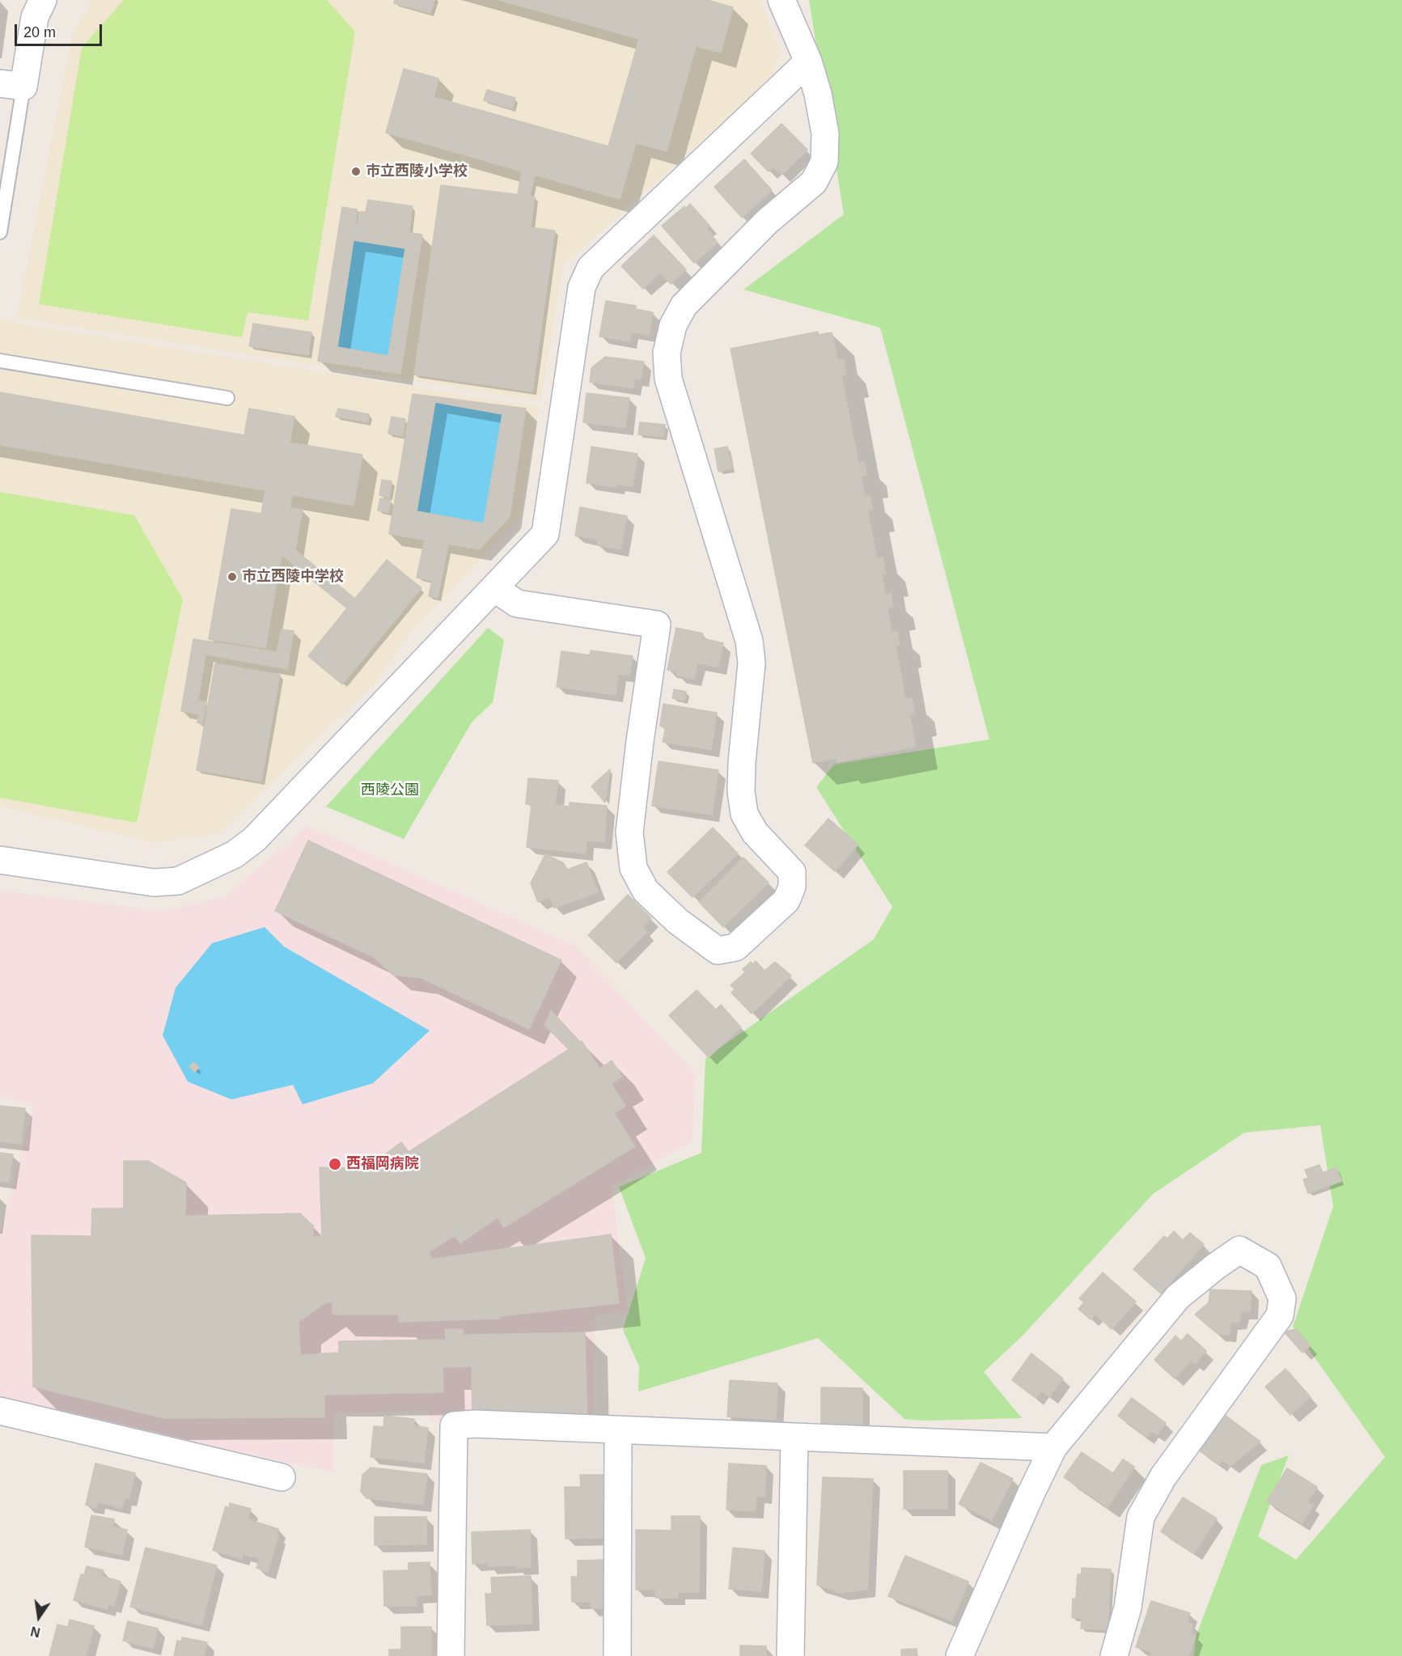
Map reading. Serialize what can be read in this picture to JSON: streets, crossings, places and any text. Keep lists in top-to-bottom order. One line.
{"parks":["西陵公園"],"places":["市立西陵小学校","市立西陵中学校","西福岡病院"],"scale_bar":"20 m","north":"bottom"}
